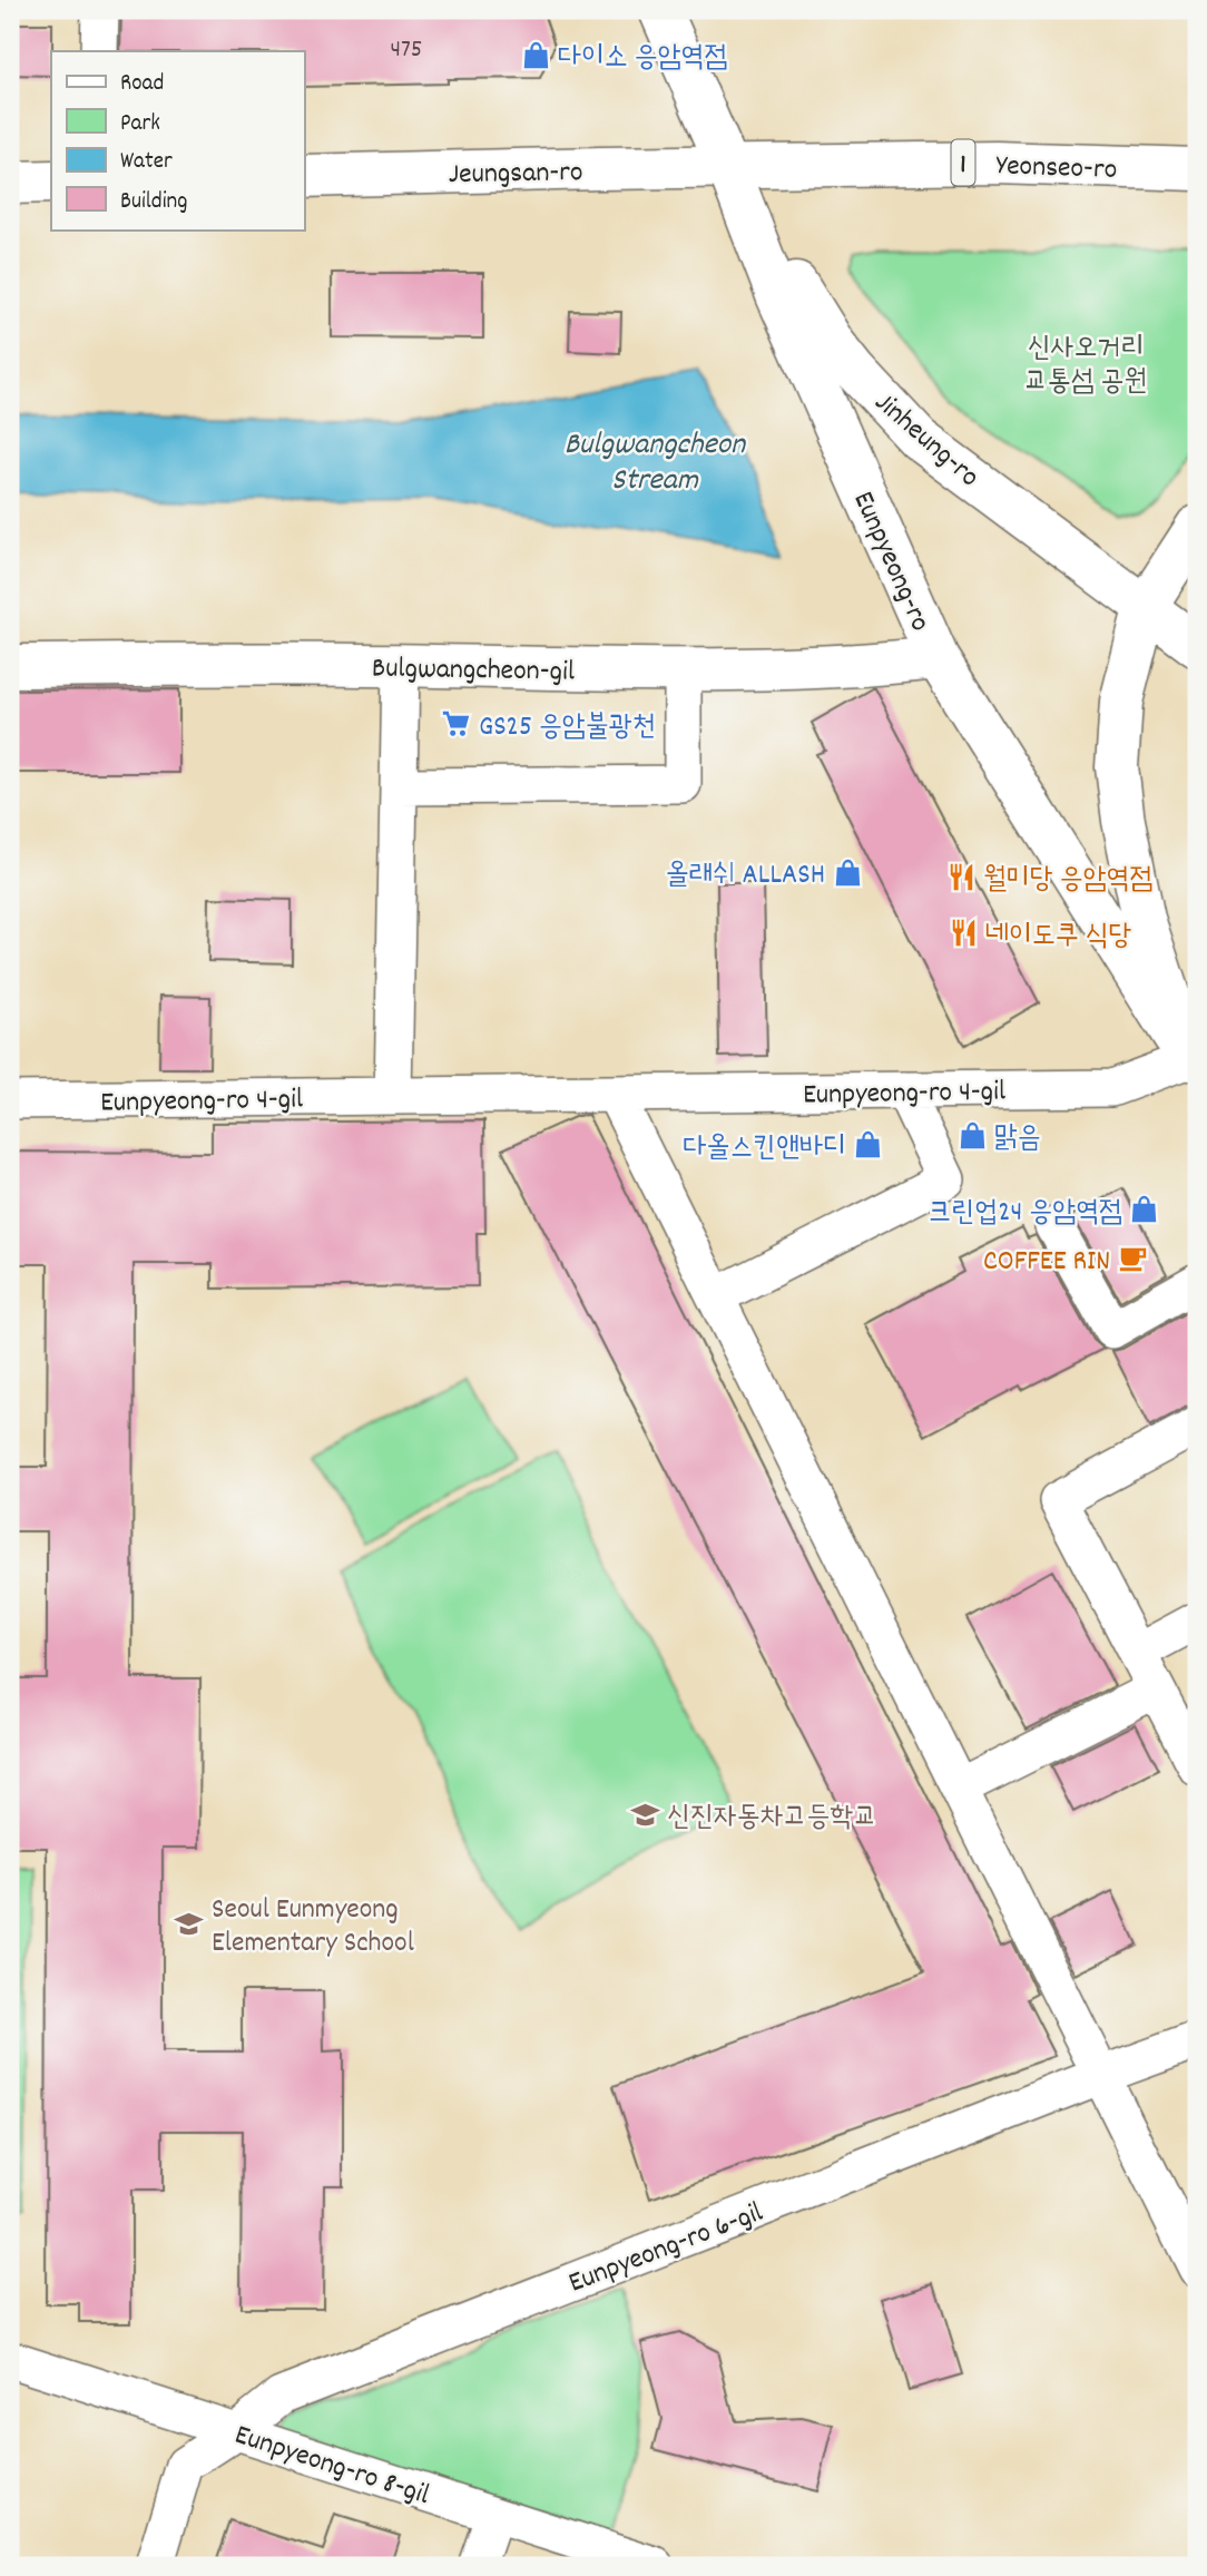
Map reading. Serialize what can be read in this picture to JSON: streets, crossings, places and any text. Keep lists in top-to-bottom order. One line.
{"streets":{"main road":["1","Yeonseo-ro","Jeungsan-ro","Jinheung-ro","Eunpyeong-ro","Bulgwangcheon-gil"],"street":["Eunpyeong-ro 4-gil","Eunpyeong-ro 6-gil","Eunpyeong-ro 8-gil"]},"crossings":[["Yeonseo-ro","Jeungsan-ro"],["Yeonseo-ro","Jinheung-ro"],["Yeonseo-ro","Eunpyeong-ro"],["Jeungsan-ro","Jinheung-ro"],["Jeungsan-ro","Eunpyeong-ro"],["Jinheung-ro","Eunpyeong-ro"],["Eunpyeong-ro","Bulgwangcheon-gil"],["Eunpyeong-ro","Eunpyeong-ro 4-gil"],["Eunpyeong-ro 6-gil","Eunpyeong-ro 8-gil"]],"water":["Bulgwangcheon Stream"],"parks":["신사오거리 교통섬 공원"],"places":{"shop":["다이소 응암역점","올래쉬 ALLASH","맑음","다올스킨앤바디","크린업24 응암역점"],"supermarket":["GS25 응암불광천"],"restaurant":["월미당 응암역점","네이도쿠 식당"],"cafe":["COFFEE RIN"],"school or university":["신진자동차고등학교","Seoul Eunmyeong Elementary School"]},"house_numbers":["475"],"legend":["Road","Park","Water","Building"]}
